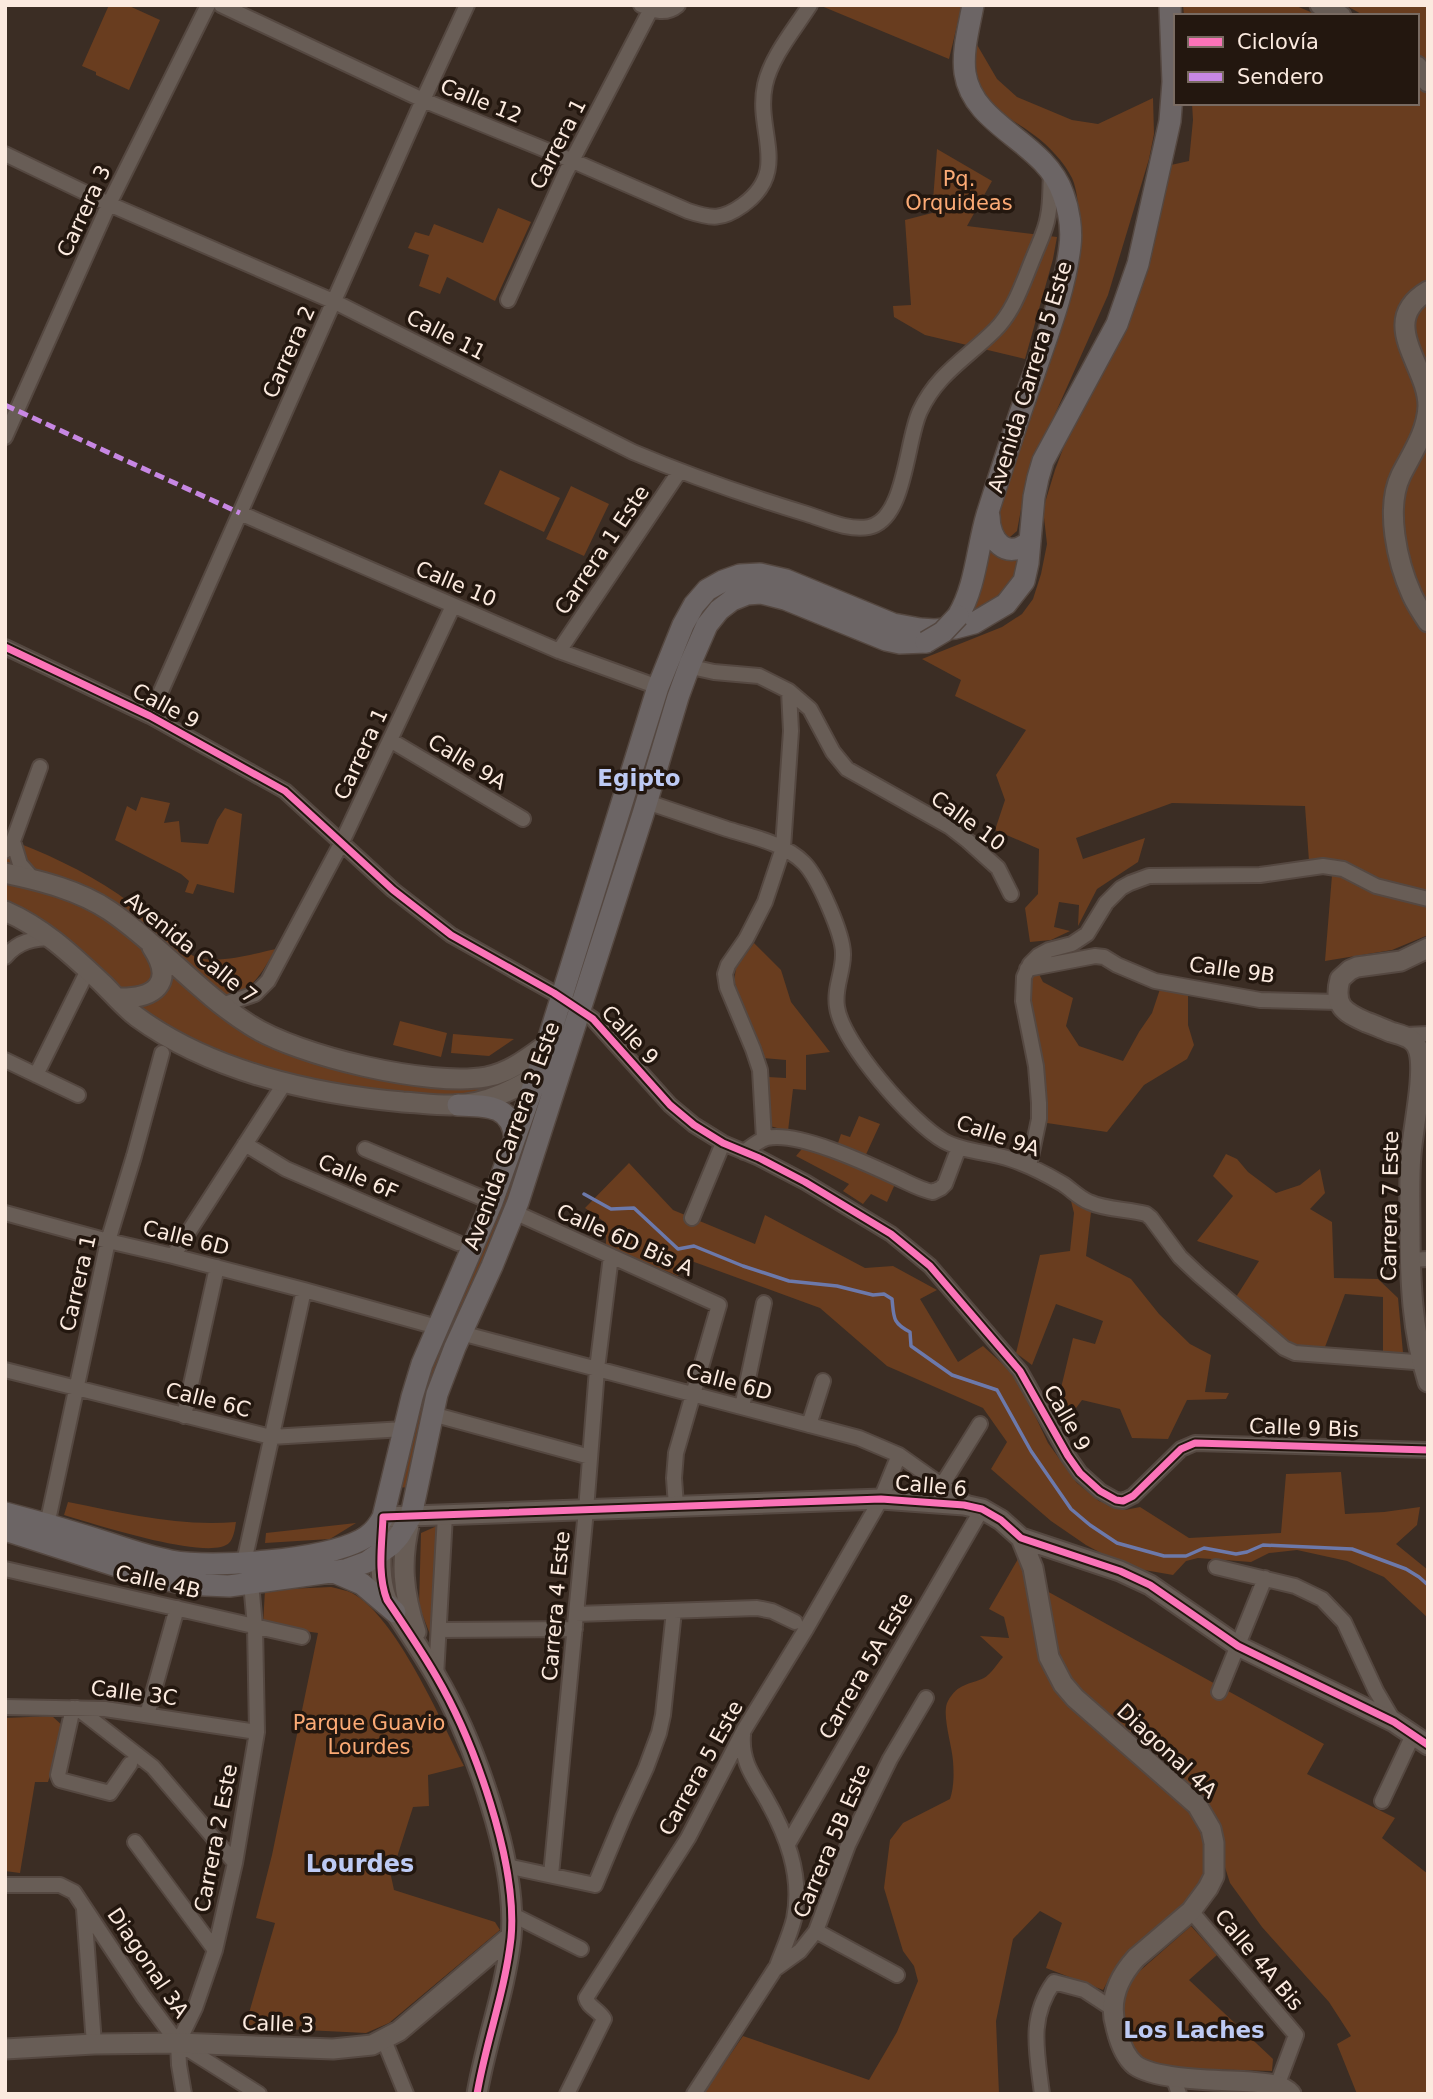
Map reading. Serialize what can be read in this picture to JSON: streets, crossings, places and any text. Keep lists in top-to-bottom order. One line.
{"streets":{"main road":["Avenida Carrera 5 Este","Avenida Carrera 3 Este"],"street":["Calle 12","Carrera 1","Carrera 3","Calle 11","Carrera 2","Carrera 1 Este","Calle 10","Calle 9","Calle 9A","Avenida Calle 7","Calle 9B","Calle 6F","Carrera 7 Este","Calle 6D","Calle 6D Bis A","Calle 6C","Calle 9 Bis","Calle 6","Calle 4B","Carrera 4 Este","Carrera 5A Este","Calle 3C","Diagonal 4A","Carrera 5 Este","Carrera 2 Este","Carrera 5B Este","Calle 4A Bis","Diagonal 3A","Calle 3"]},"crossings":[["Calle 12","Carrera 1"],["Calle 12","Carrera 2"],["Carrera 1","Calle 10"],["Carrera 1","Calle 9"],["Carrera 1","Calle 9A"],["Carrera 1","Avenida Calle 7"],["Carrera 1","Calle 6D"],["Carrera 1","Calle 6C"],["Carrera 3","Calle 11"],["Calle 11","Carrera 2"],["Calle 11","Avenida Carrera 5 Este"],["Calle 11","Carrera 1 Este"],["Carrera 2","Calle 10"],["Carrera 2","Calle 9"],["Carrera 1 Este","Calle 10"],["Calle 10","Avenida Carrera 3 Este"],["Calle 9","Avenida Carrera 3 Este"],["Calle 9","Calle 9 Bis"],["Calle 9A","Avenida Carrera 3 Este"],["Calle 9A","Carrera 7 Este"],["Avenida Calle 7","Avenida Carrera 3 Este"],["Avenida Carrera 3 Este","Calle 6D"],["Avenida Carrera 3 Este","Calle 6D Bis A"],["Avenida Carrera 3 Este","Calle 6C"],["Avenida Carrera 3 Este","Calle 6"],["Calle 6D","Calle 6D Bis A"],["Calle 6D","Calle 6"],["Calle 6D","Carrera 4 Este"],["Calle 6D","Carrera 5A Este"],["Calle 6D","Carrera 5 Este"],["Calle 6D Bis A","Carrera 4 Este"],["Calle 6","Carrera 4 Este"],["Calle 6","Carrera 5A Este"],["Calle 6","Diagonal 4A"],["Calle 6","Carrera 5 Este"],["Calle 4B","Carrera 2 Este"],["Calle 3C","Carrera 2 Este"],["Diagonal 4A","Calle 4A Bis"],["Carrera 2 Este","Diagonal 3A"],["Carrera 2 Este","Calle 3"],["Diagonal 3A","Calle 3"]],"districts":["Egipto","Lourdes","Los Laches"],"parks":["Pq. Orquideas","Parque Guavio Lourdes"],"legend":["Ciclovía","Sendero"]}
